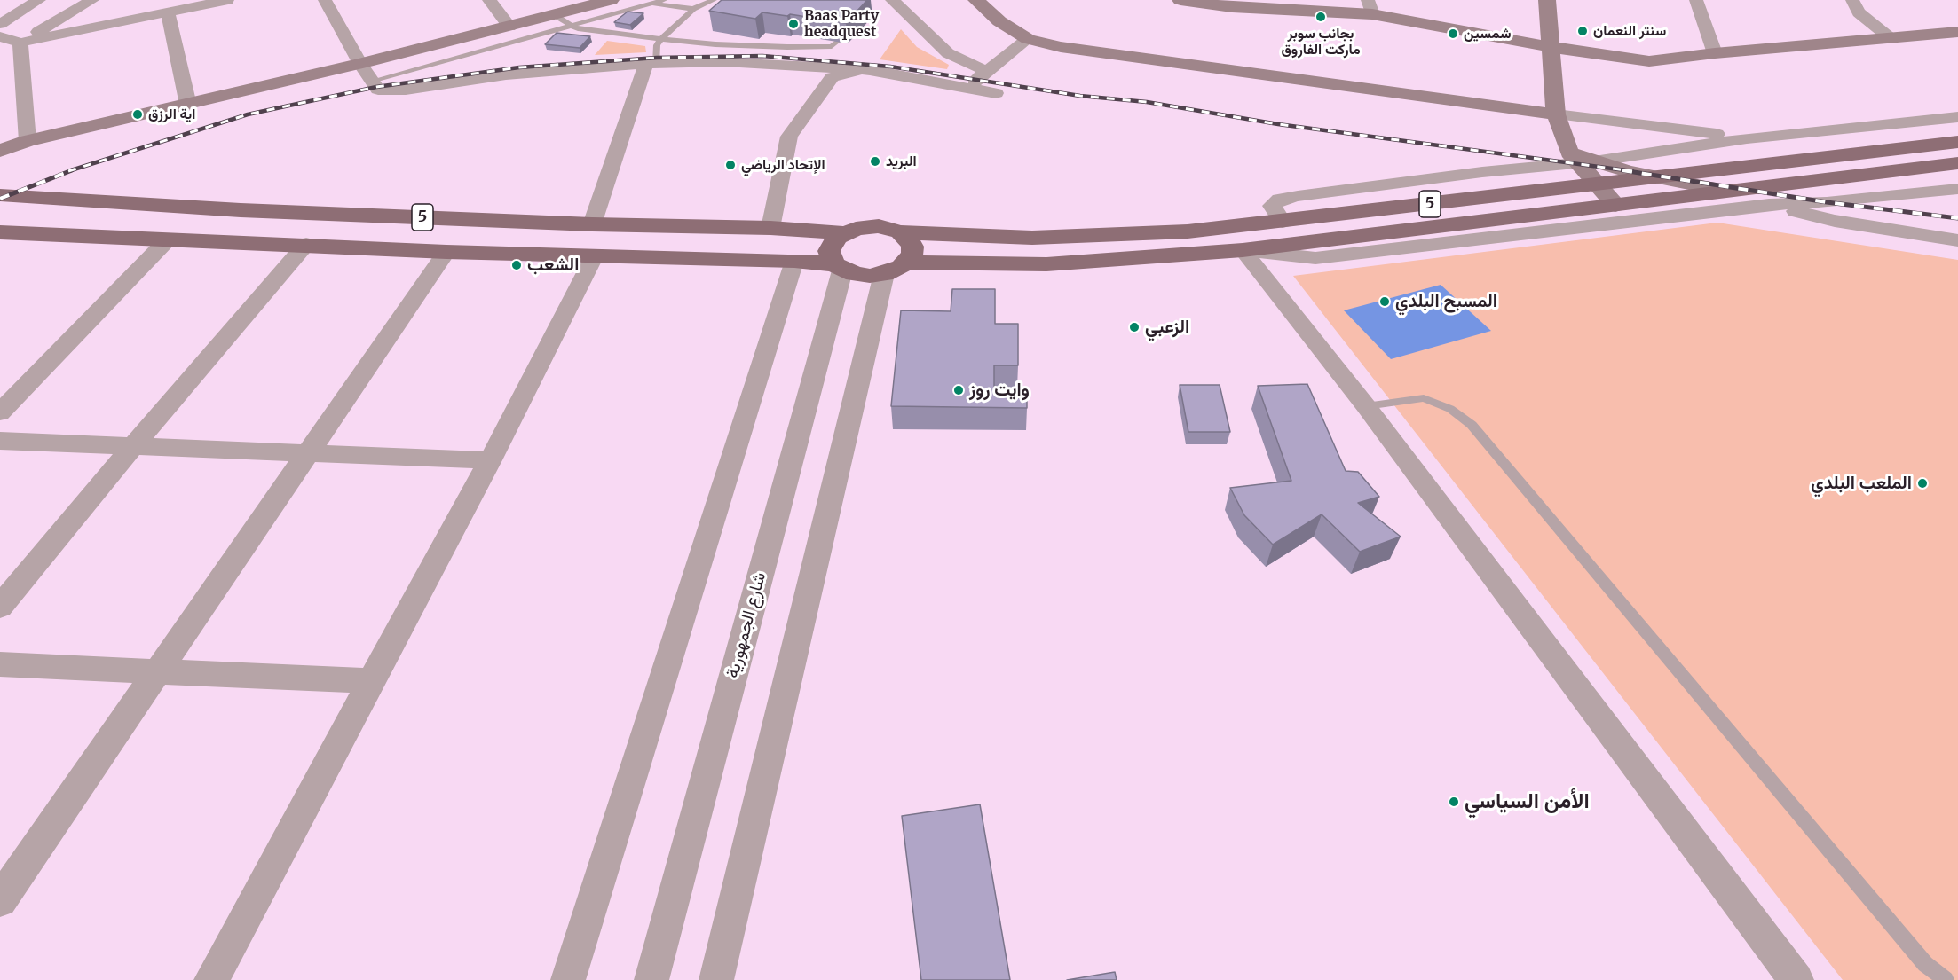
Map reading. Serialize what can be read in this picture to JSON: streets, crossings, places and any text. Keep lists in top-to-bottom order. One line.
{"streets":{"main road":["5"],"street":["شارع الجمهورية"]},"crossings":[["5","شارع الجمهورية"]],"places":["بجانب سوبر ماركت الفاروق","Baas Party headquest","سنتر النعمان","شمسين","اية الرزق","البريد","الإتحاد الرياضي","الشعب","المسبح البلدي","الزعبي","وايت روز","الملعب البلدي","الأمن السياسي"]}
